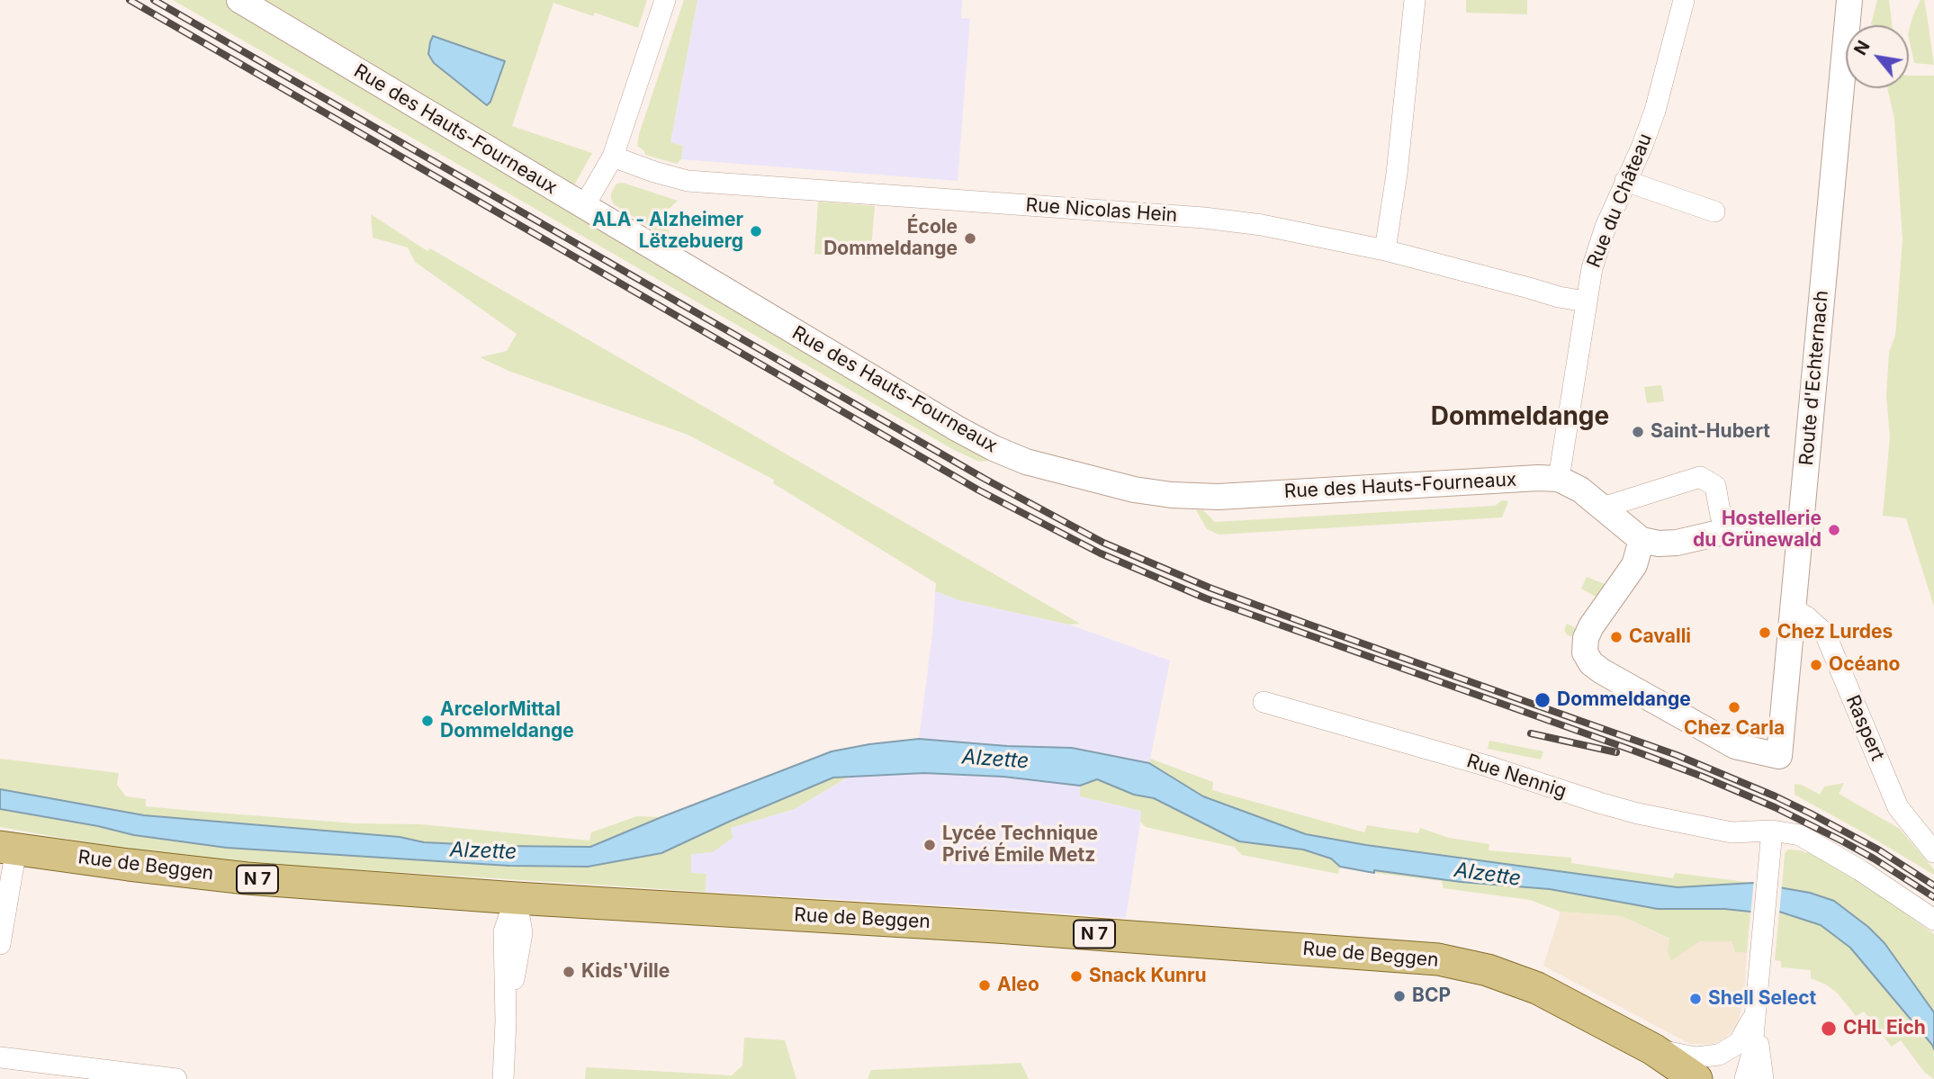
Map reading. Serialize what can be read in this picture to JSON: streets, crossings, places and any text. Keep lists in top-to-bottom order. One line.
{"streets":{"main road":["Rue de Beggen","N 7"],"street":["Rue des Hauts-Fourneaux","Rue du Château","Rue Nicolas Hein","Route d'Echternach","Raspert","Rue Nennig"]},"crossings":[["Rue des Hauts-Fourneaux","Rue du Château"],["Rue du Château","Rue Nicolas Hein"],["Route d'Echternach","Raspert"]],"districts":["Dommeldange"],"water":["Alzette"],"places":["ALA - Alzheimer Lëtzebuerg","École Dommeldange","Saint-Hubert","Hostellerie du Grünewald","Chez Lurdes","Cavalli","Océano","Dommeldange","Chez Carla","ArcelorMittal Dommeldange","Lycée Technique Privé Émile Metz","Kids'Ville","Snack Kunru","Aleo","BCP","Shell Select","CHL Eich"],"north":"top left"}
